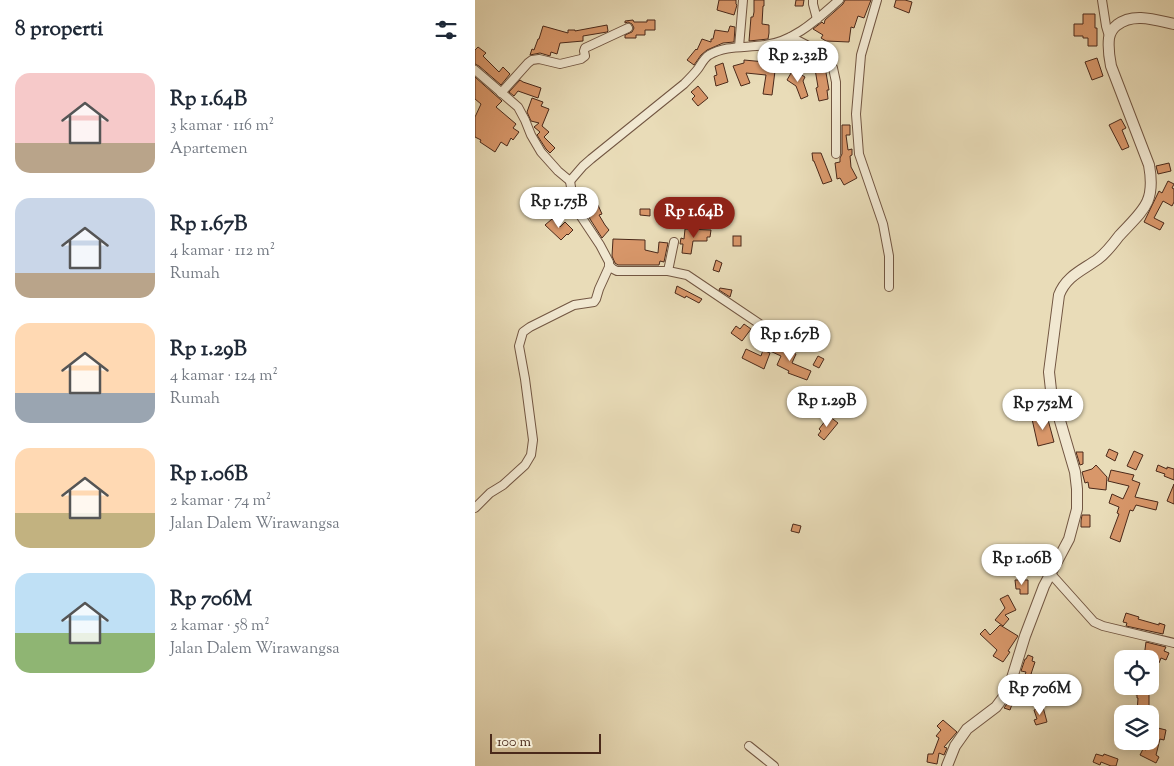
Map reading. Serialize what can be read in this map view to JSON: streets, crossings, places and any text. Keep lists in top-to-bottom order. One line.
{"scale_bar":"100 m","page":{"heading":"8 properti","price":["Rp 2.32B","Rp 1.75B","Rp 1.64B","Rp 1.67B","Rp 1.29B","Rp 752M","Rp 1.06B","Rp 706M"],"list":[{"name":"Rp 1.64B","note":"3 kamar · 116 m² · Apartemen"},{"name":"Rp 1.67B","note":"4 kamar · 112 m² · Rumah"},{"name":"Rp 1.29B","note":"4 kamar · 124 m² · Rumah"},{"name":"Rp 1.06B","note":"2 kamar · 74 m² · Jalan Dalem Wirawangsa"},{"name":"Rp 706M","note":"2 kamar · 58 m² · Jalan Dalem Wirawangsa"}],"scale":"100 m"}}
